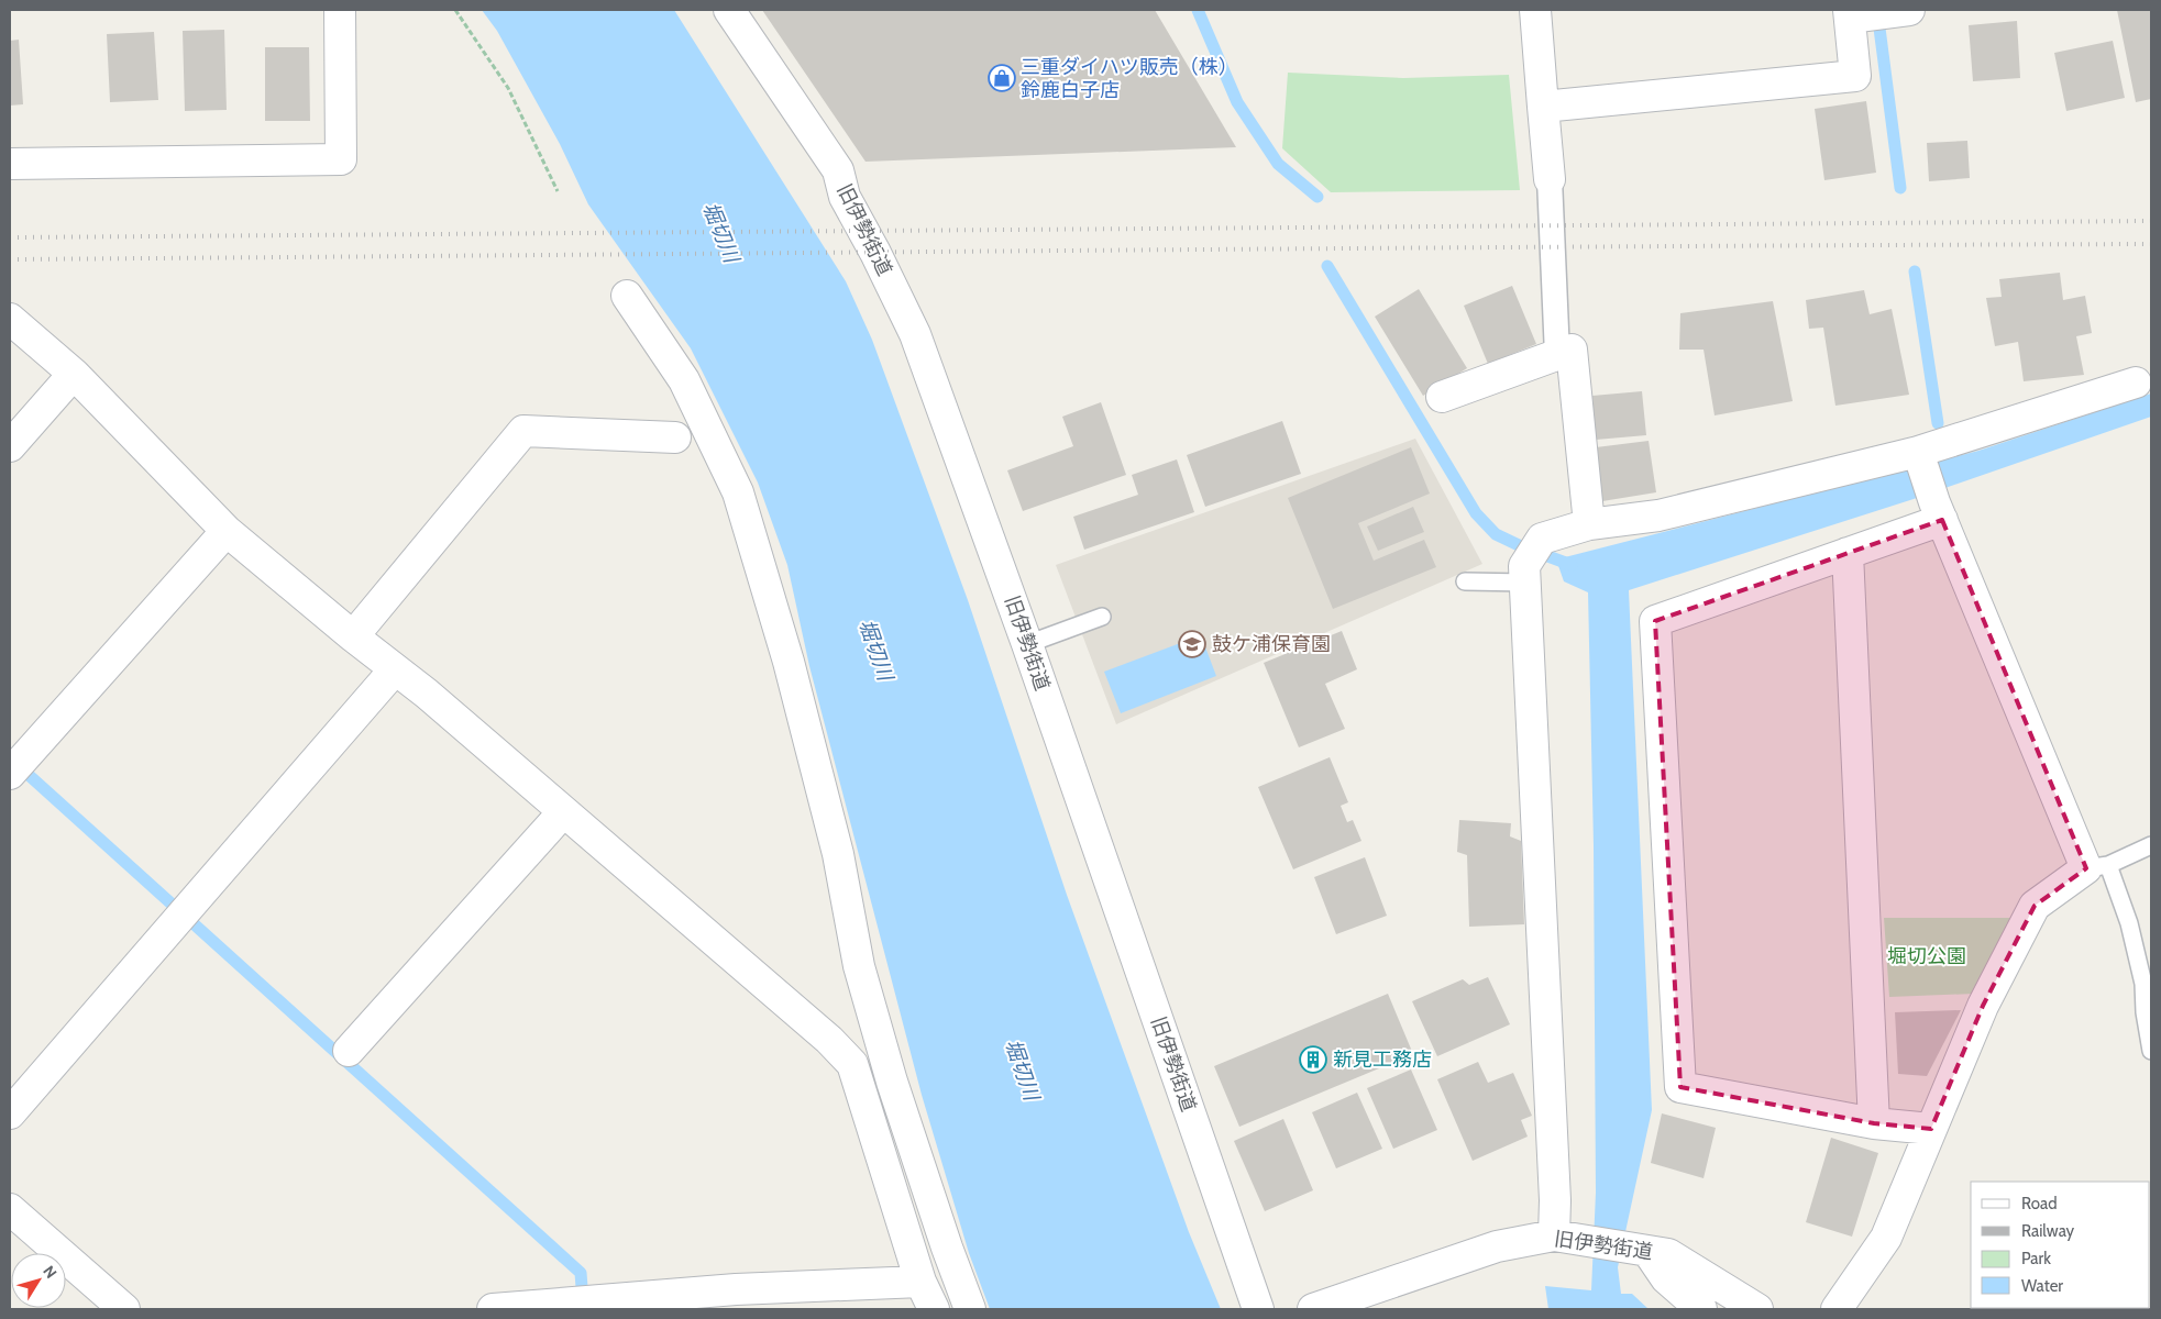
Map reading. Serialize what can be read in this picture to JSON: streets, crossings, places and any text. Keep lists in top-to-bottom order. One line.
{"streets":{"street":["旧伊勢街道"]},"water":["堀切川"],"parks":["堀切公園"],"places":{"shop":["三重ダイハツ販売（株） 鈴鹿白子店"],"school or university":["鼓ケ浦保育園"],"building":["新見工務店"]},"legend":["Road","Railway","Park","Water"],"north":"top right"}
